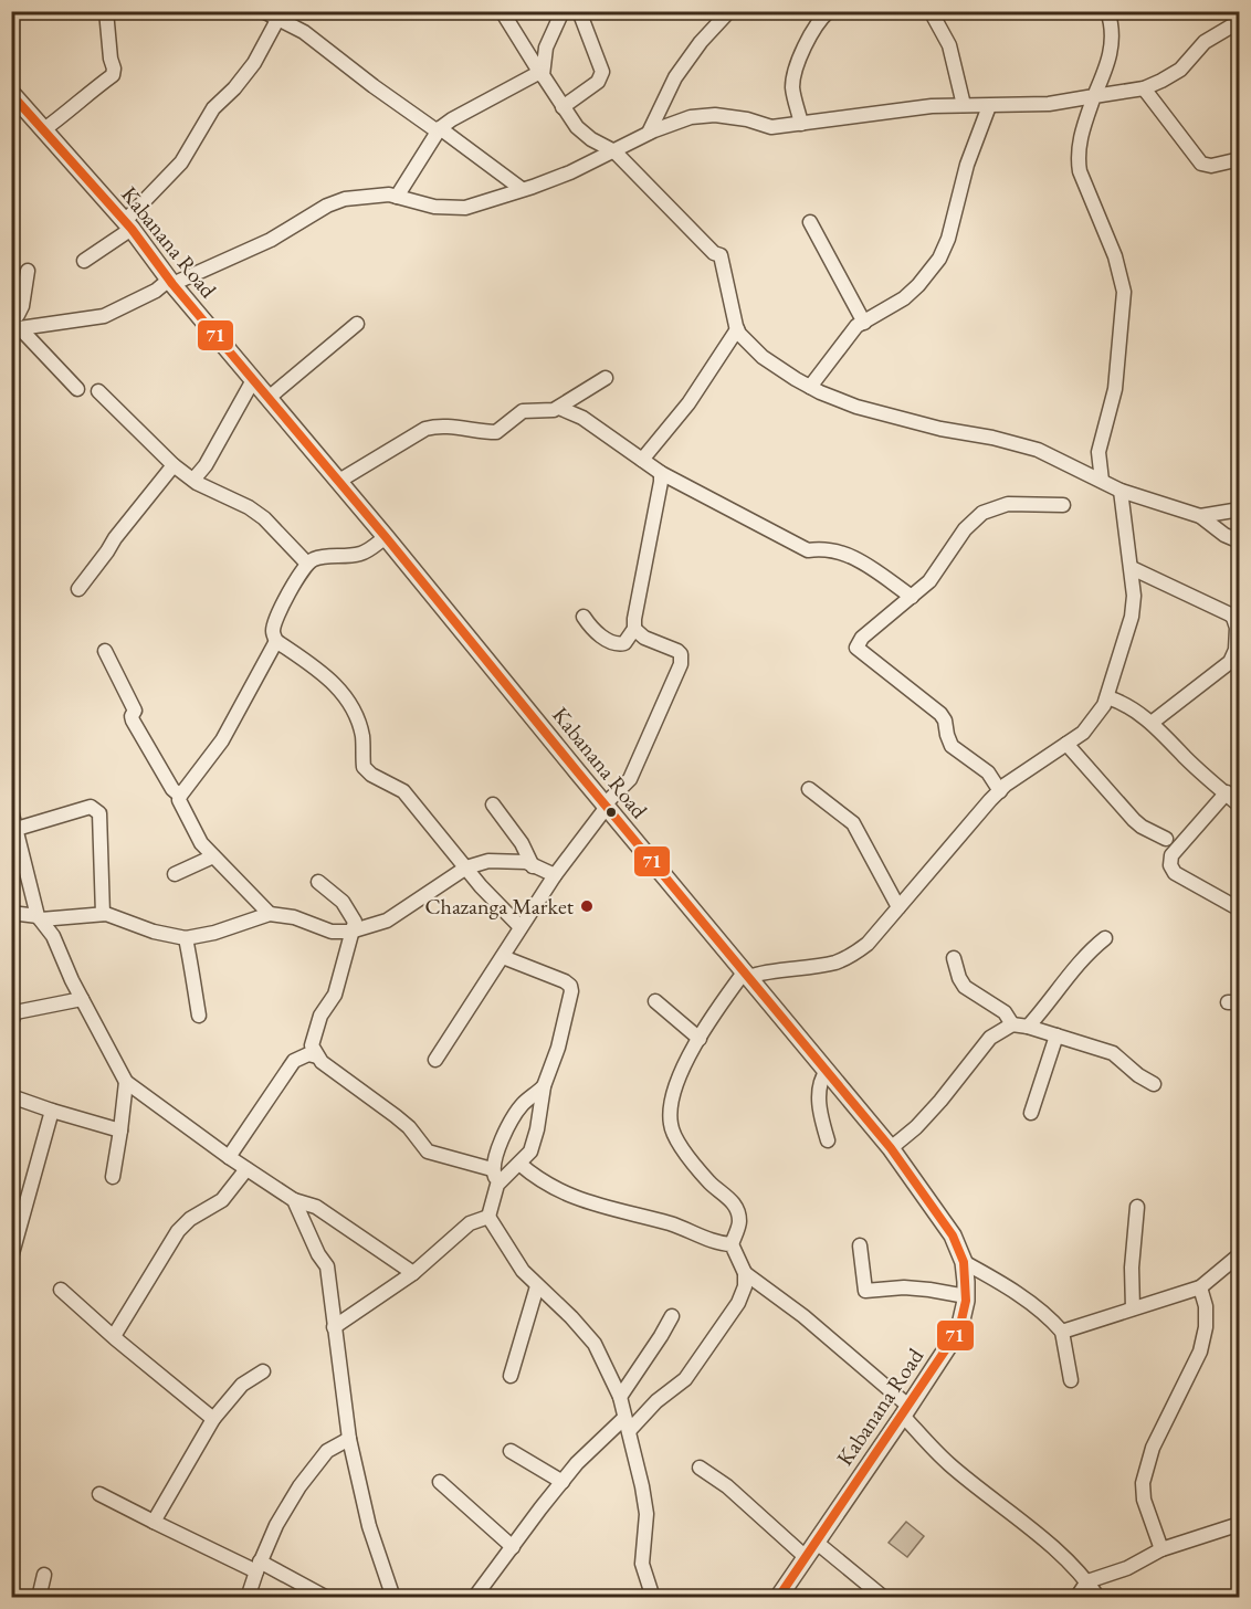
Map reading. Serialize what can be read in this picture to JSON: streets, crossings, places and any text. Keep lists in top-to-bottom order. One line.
{"streets":{"street":["Kabanana Road"]},"places":["Chazanga Market"],"lines":["transit line 71"]}
